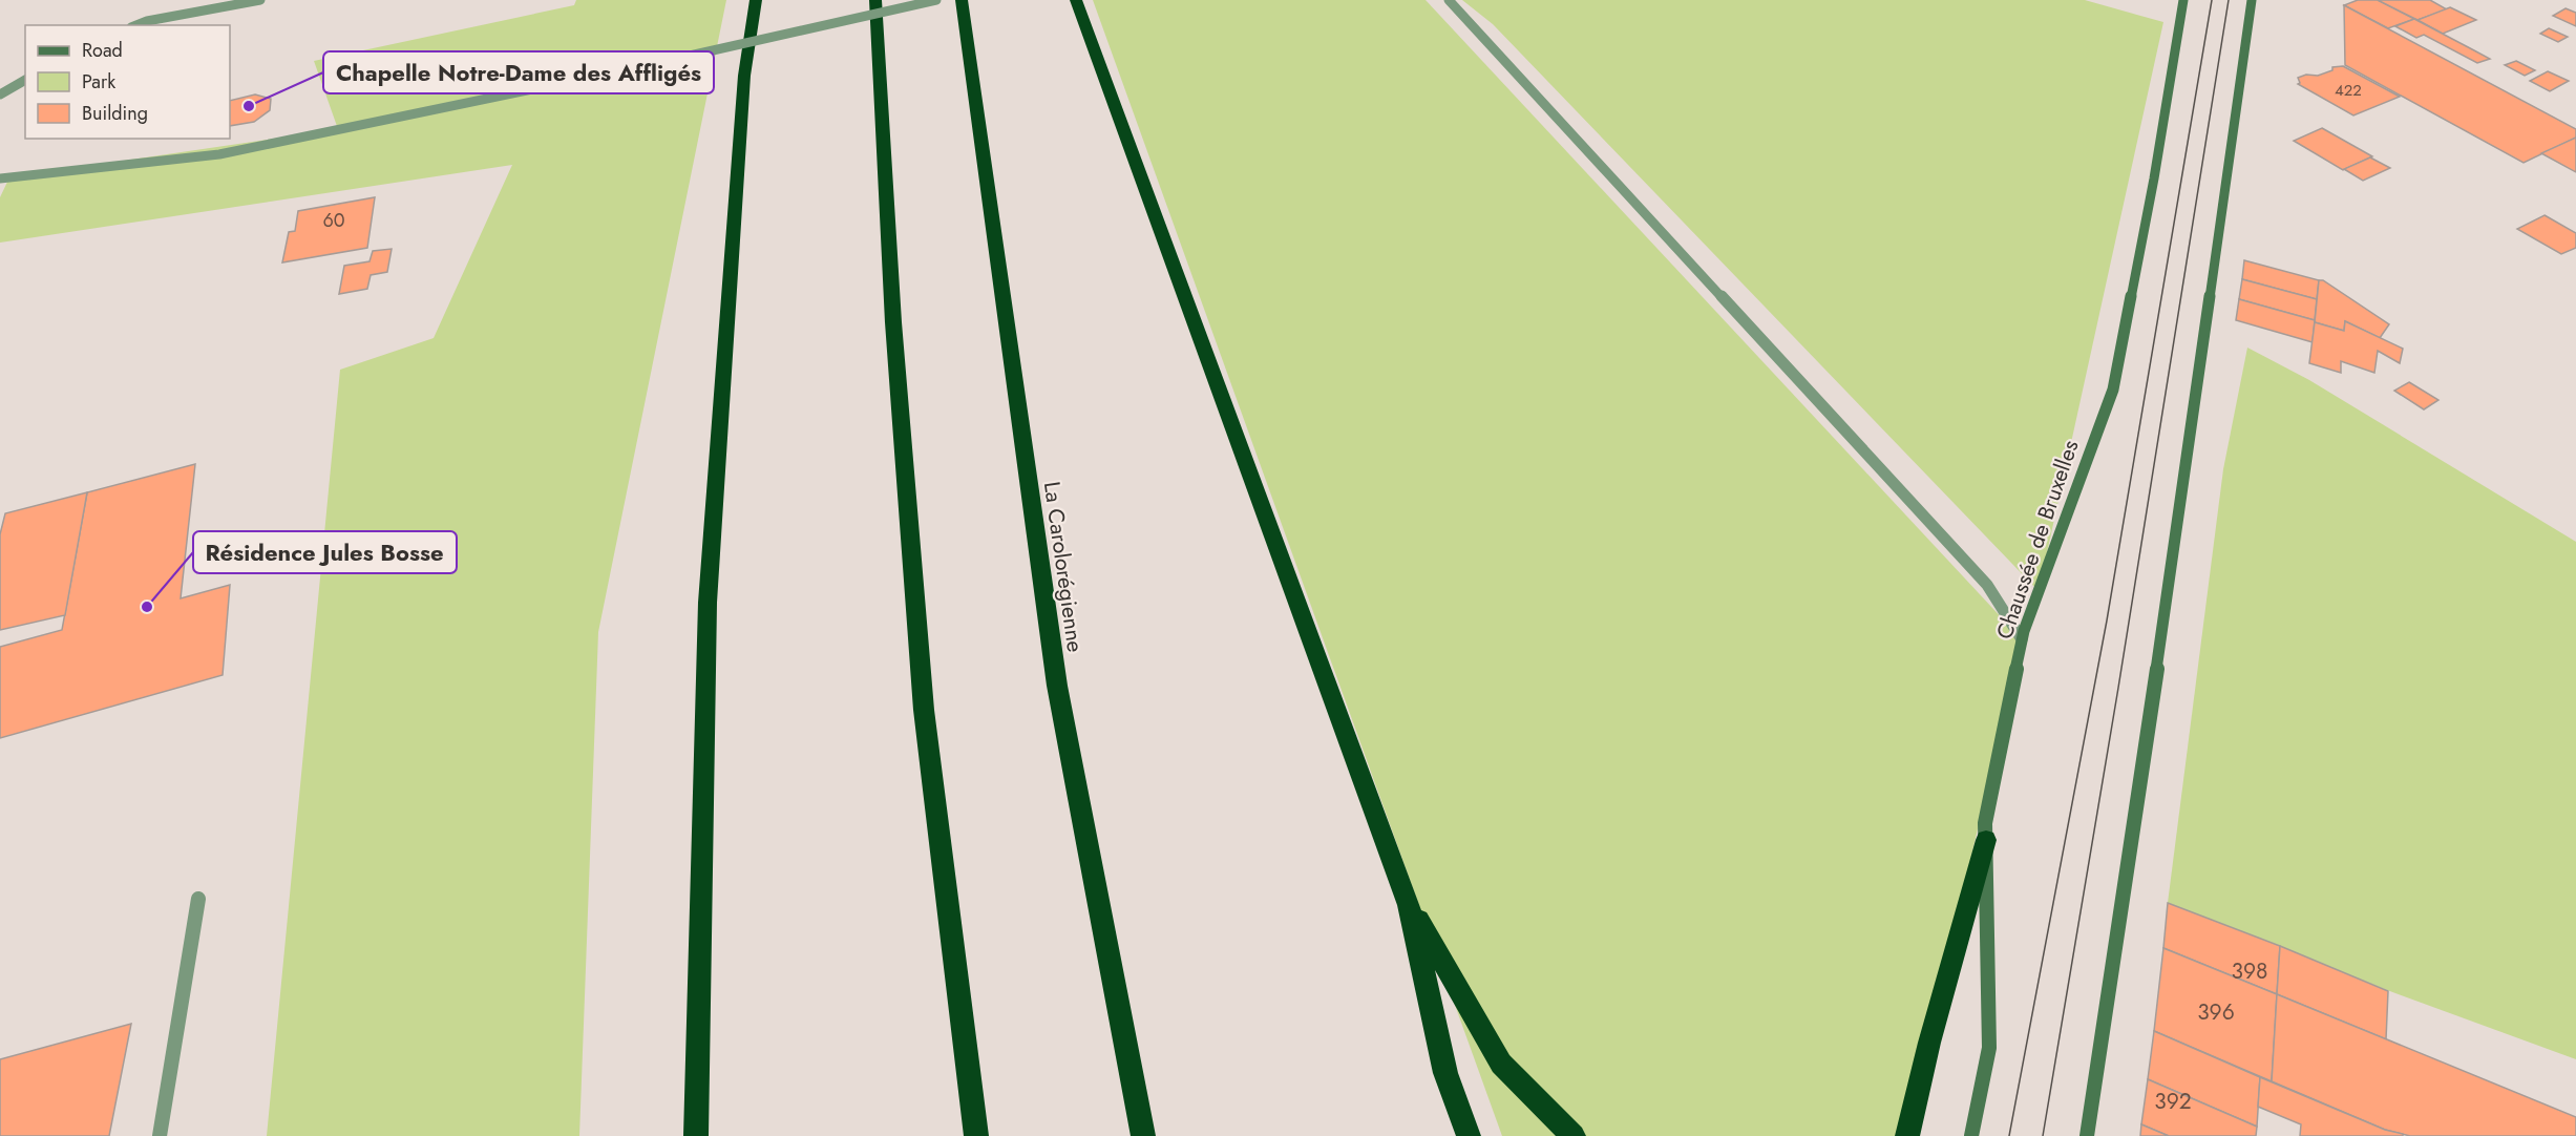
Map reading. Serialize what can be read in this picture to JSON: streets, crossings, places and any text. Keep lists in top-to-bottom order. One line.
{"streets":{"highway":["La Carolorégienne"],"main road":["Chaussée de Bruxelles"]},"places":["Chapelle Notre-Dame des Affligés","Résidence Jules Bosse"],"house_numbers":["422","60","398","396","392"],"legend":["Road","Park","Building"]}
